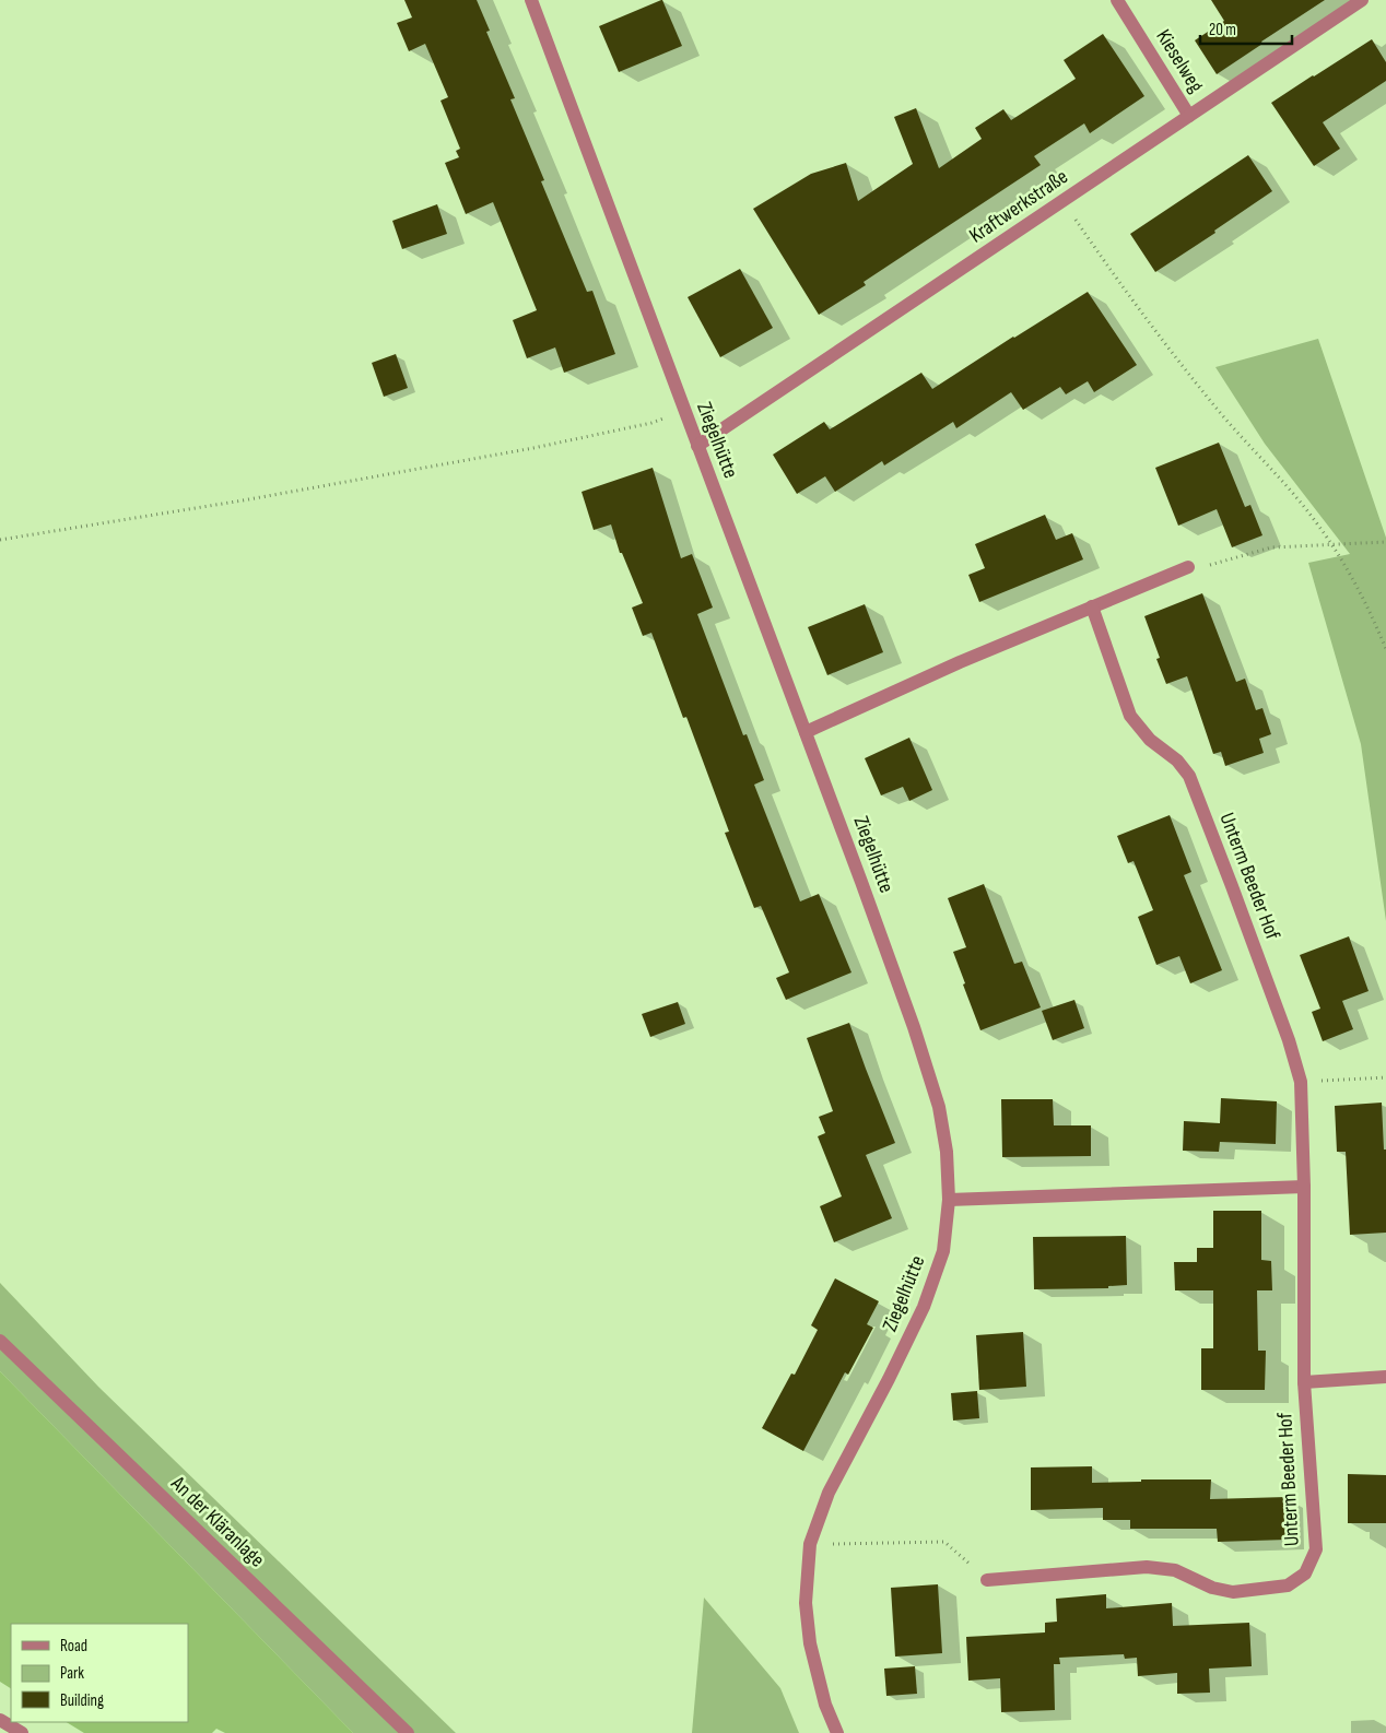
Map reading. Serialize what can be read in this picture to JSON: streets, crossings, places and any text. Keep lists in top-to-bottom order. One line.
{"streets":{"street":["Kieselweg","Kraftwerkstraße","Ziegelhütte","Unterm Beeder Hof","An der Kläranlage"]},"crossings":[["Kieselweg","Kraftwerkstraße"],["Kraftwerkstraße","Ziegelhütte"]],"legend":["Road","Park","Building"],"scale_bar":"20 m"}
